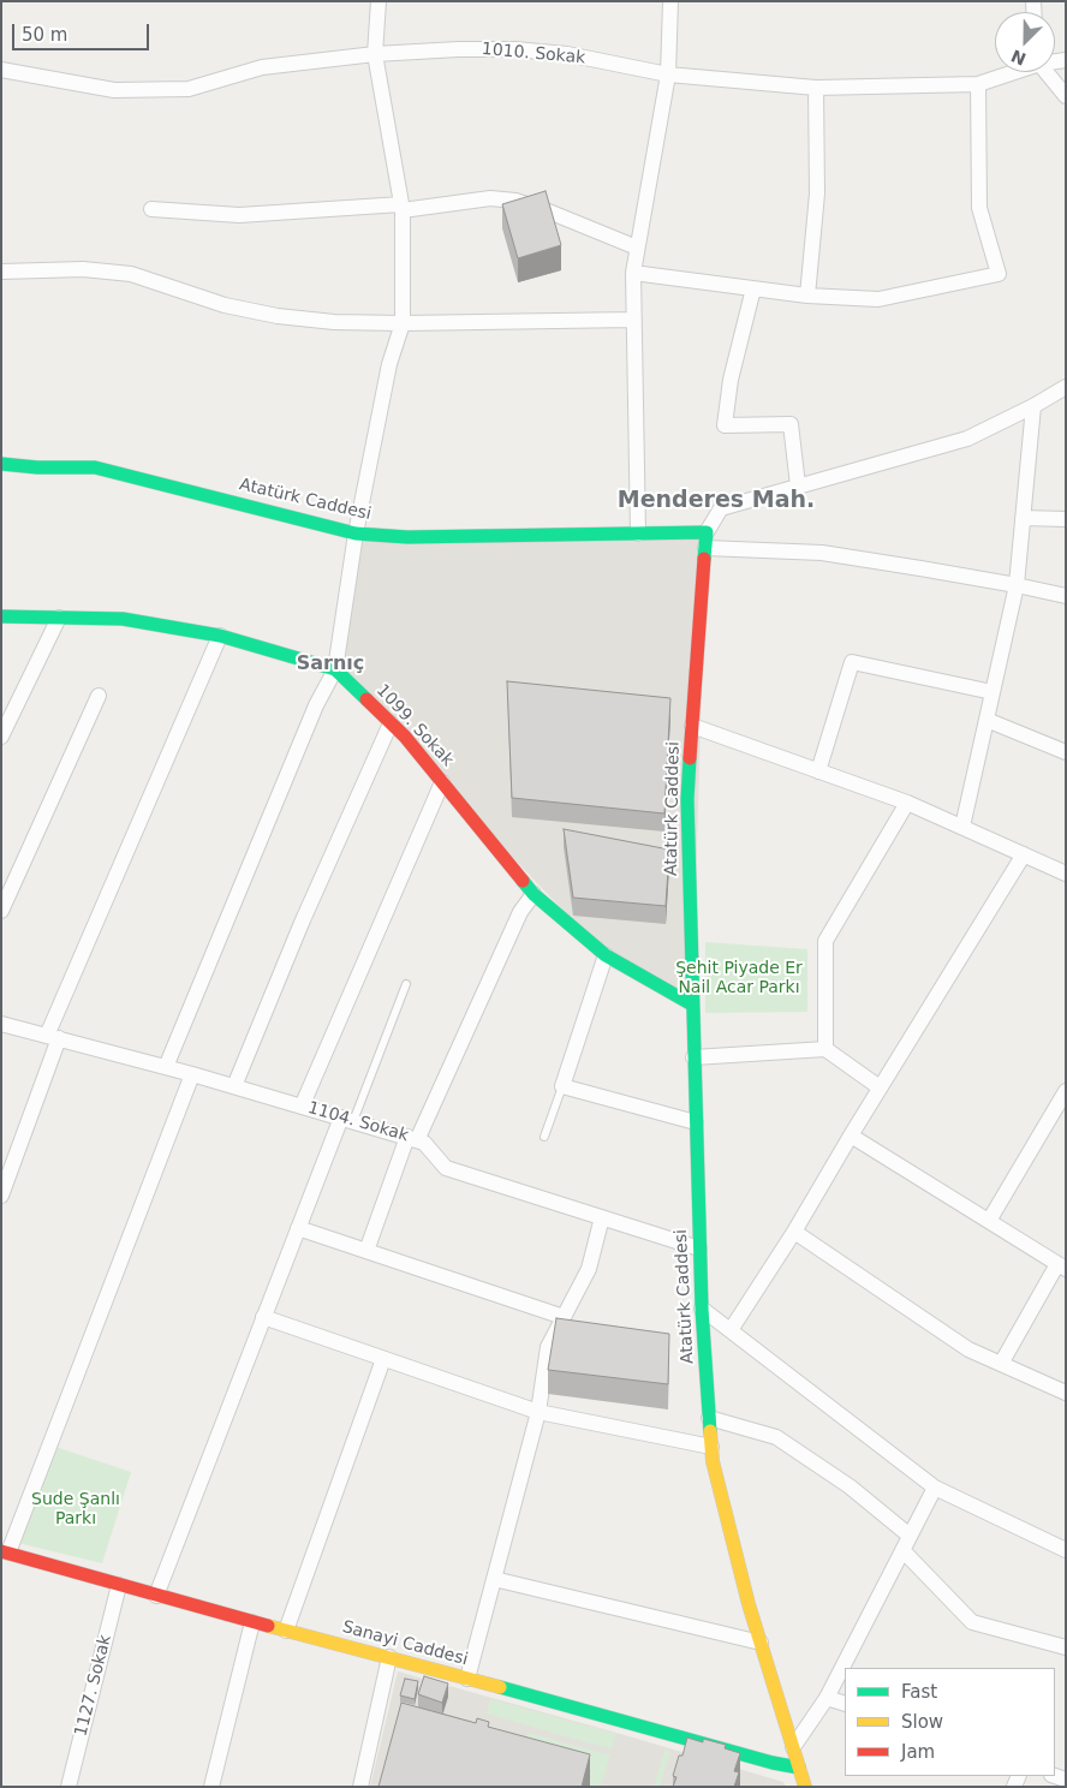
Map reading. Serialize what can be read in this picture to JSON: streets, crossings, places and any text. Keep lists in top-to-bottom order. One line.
{"streets":{"main road":["Atatürk Caddesi","1099. Sokak","Sanayi Caddesi"],"street":["1010. Sokak","1104. Sokak","1127. Sokak"]},"crossings":[["Atatürk Caddesi","1099. Sokak"],["Atatürk Caddesi","1104. Sokak"],["Atatürk Caddesi","Sanayi Caddesi"],["Sanayi Caddesi","1127. Sokak"]],"districts":["Menderes Mah.","Sarnıç"],"parks":["Şehit Piyade Er Nail Acar Parkı","Sude Şanlı Parkı"],"legend":["Fast","Slow","Jam"],"scale_bar":"50 m","north":"bottom left"}
